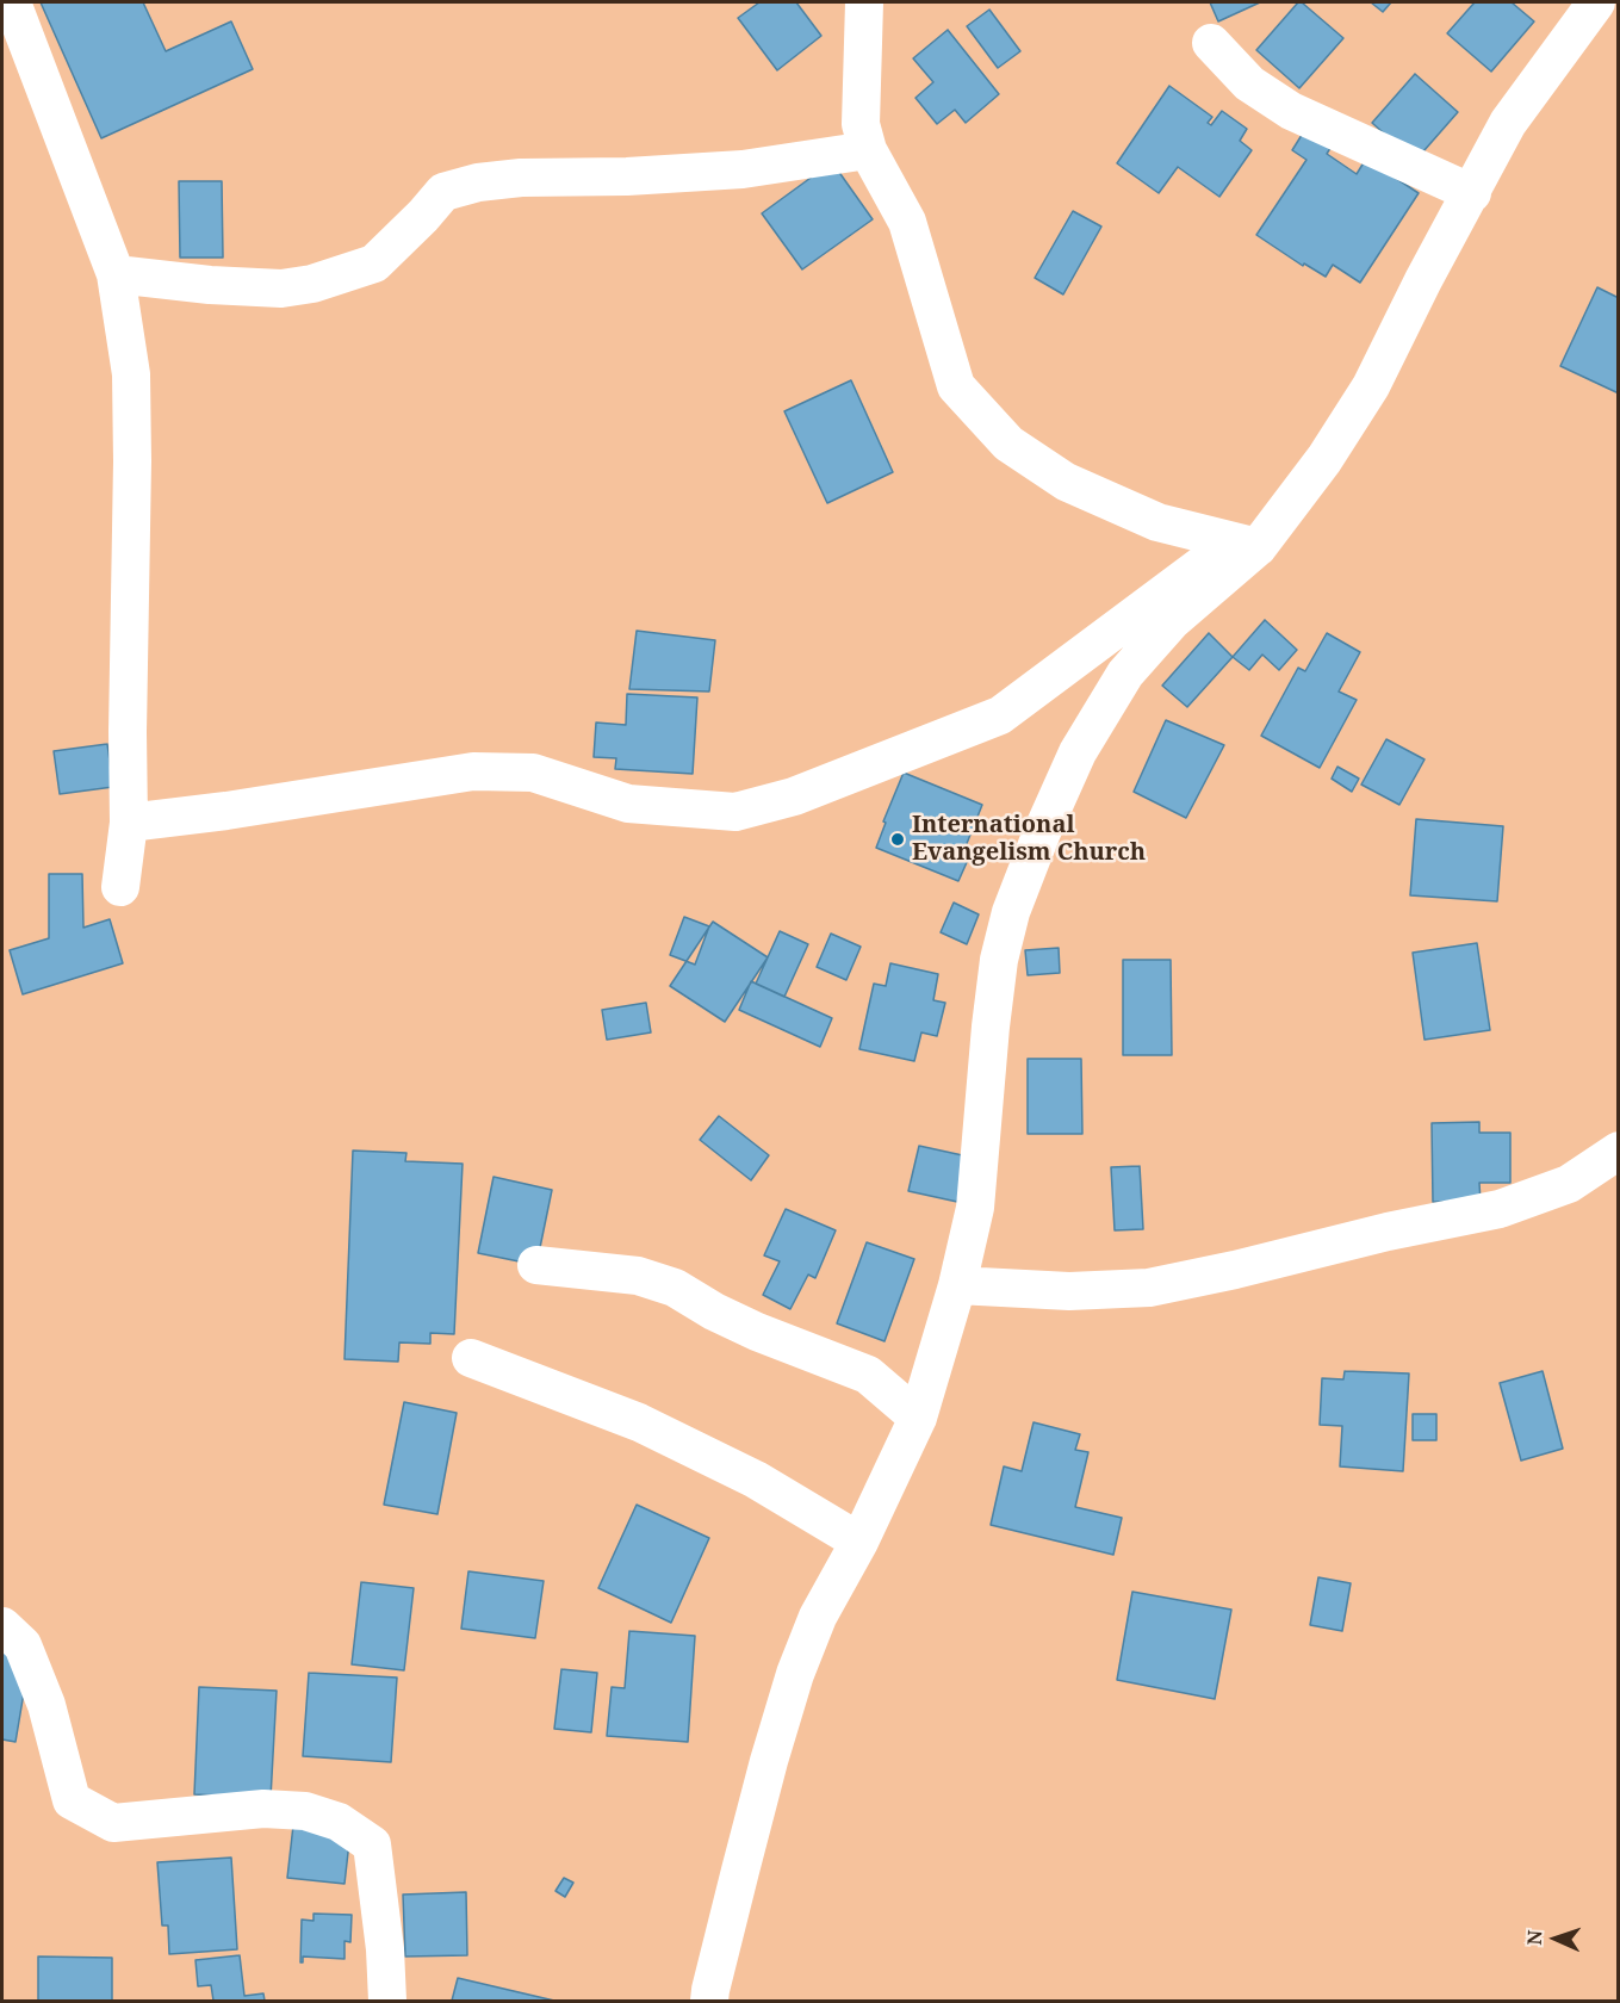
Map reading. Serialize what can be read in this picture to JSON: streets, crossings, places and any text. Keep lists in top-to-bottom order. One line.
{"places":["International Evangelism Church"],"north":"left"}
